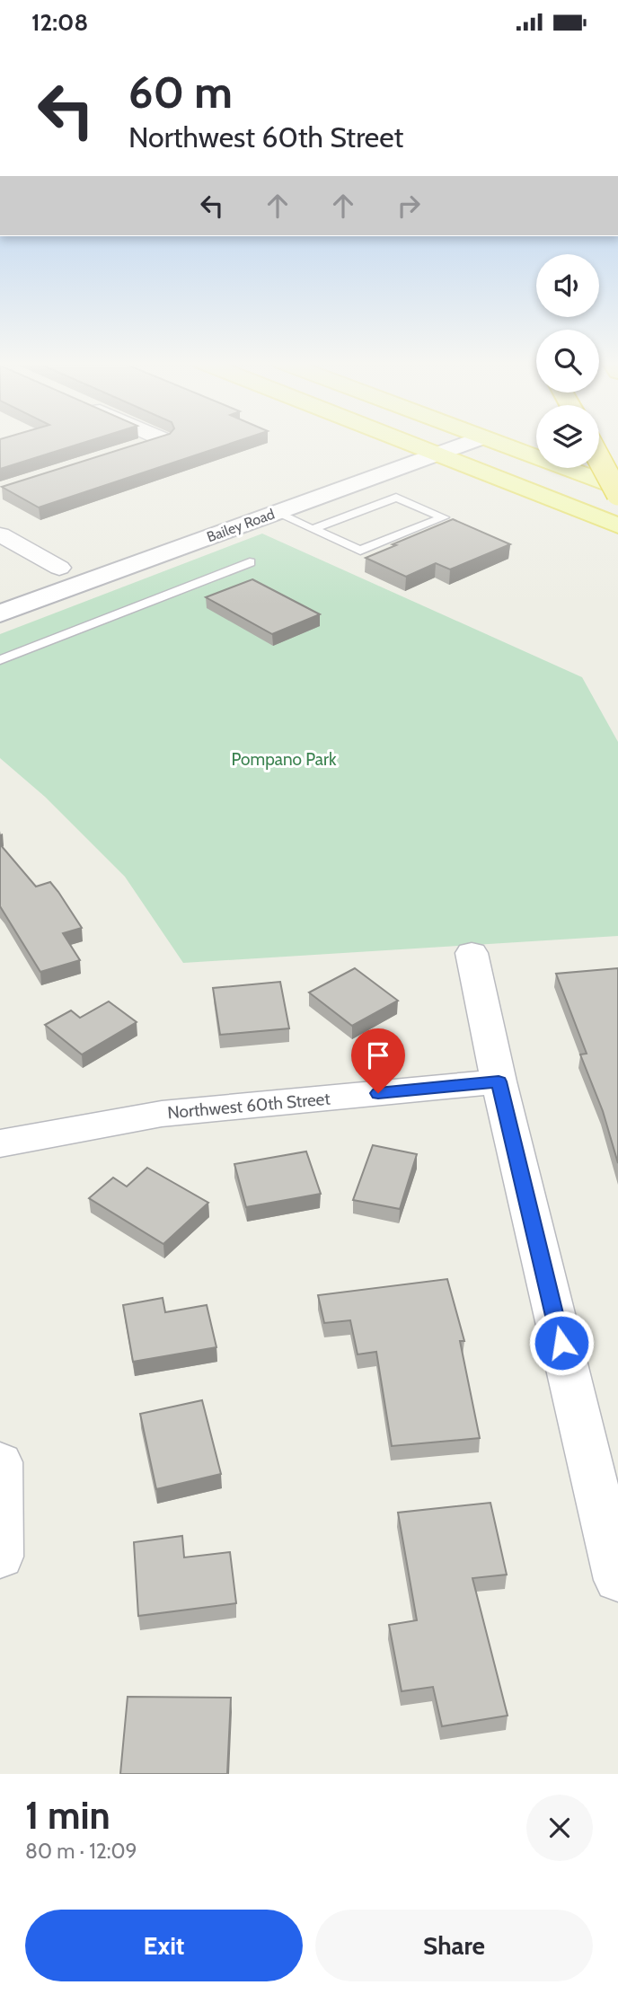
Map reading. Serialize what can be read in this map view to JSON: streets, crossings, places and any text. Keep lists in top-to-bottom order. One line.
{"streets":{"street":["Bailey Road","Northwest 60th Street"]},"parks":["Pompano Park"],"page":{"status":"12:08","turn":["60 m","Northwest 60th Street"],"heading":["1 min","80 m · 12:09"],"buttons":["Exit","Share"]}}
